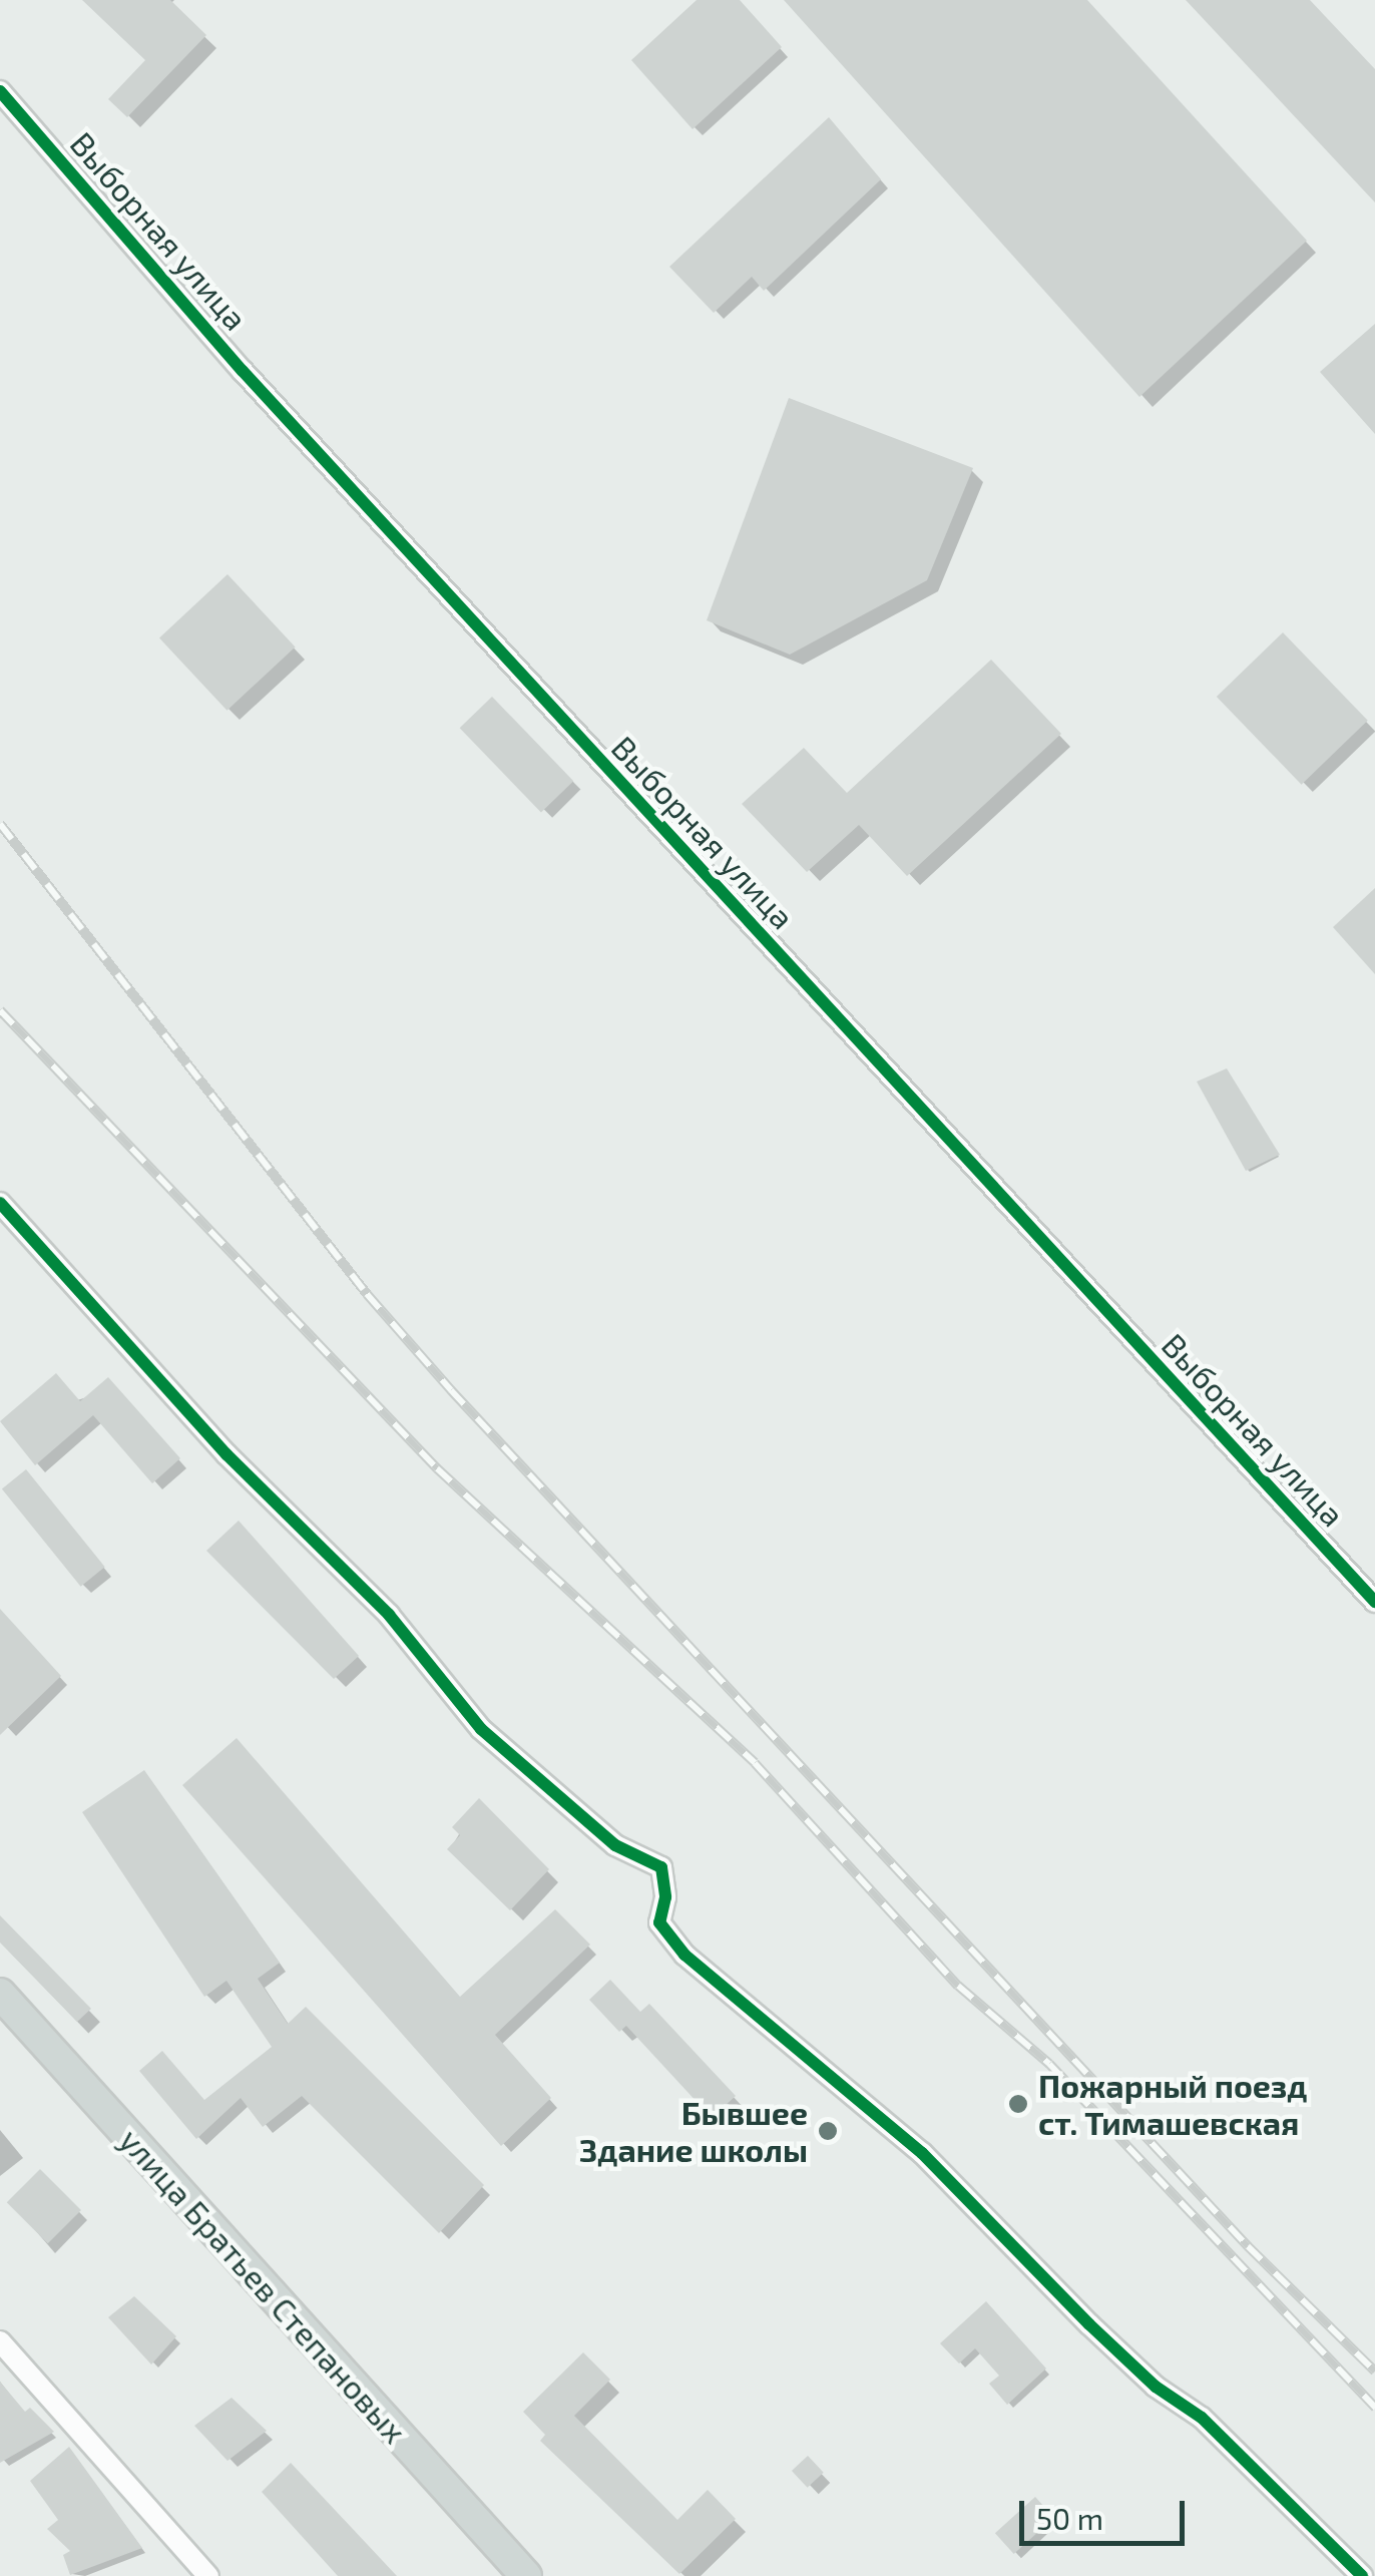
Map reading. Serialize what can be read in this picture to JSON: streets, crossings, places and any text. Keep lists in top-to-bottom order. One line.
{"streets":{"main road":["улица Братьев Степановых"],"street":["Выборная улица"]},"places":["Пожарный поезд ст. Тимашевская","Бывшее Здание школы"],"scale_bar":"50 m"}
